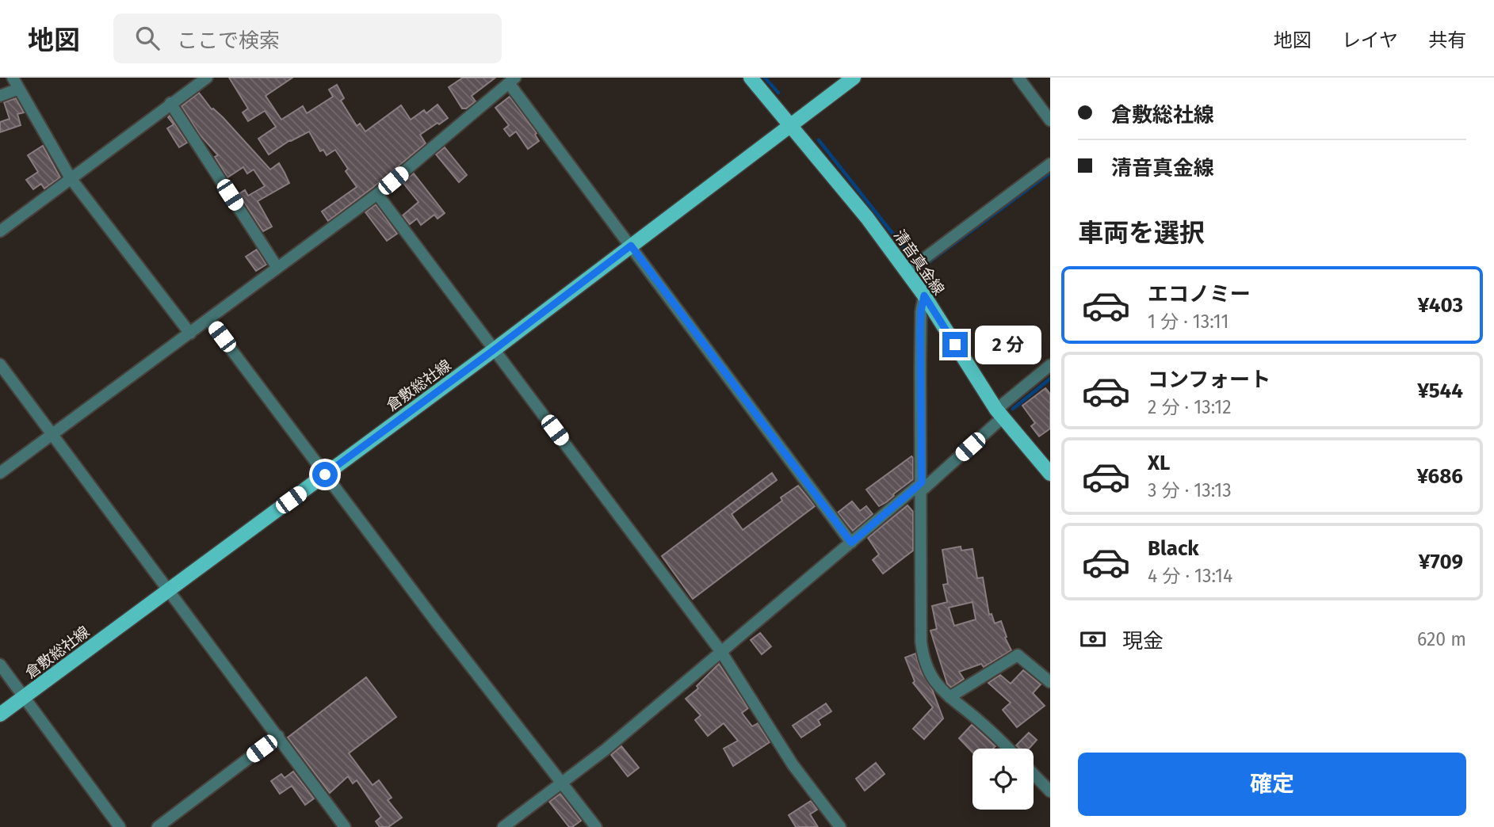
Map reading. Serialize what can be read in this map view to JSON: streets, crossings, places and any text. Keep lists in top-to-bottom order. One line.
{"streets":{"main road":["清音真金線","倉敷総社線"]},"crossings":[["清音真金線","倉敷総社線"]],"page":{"header":"地図","search":"ここで検索","nav":["地図","レイヤ","共有"],"banner":["倉敷総社線","清音真金線"],"heading":"車両を選択","list":[{"name":"エコノミー","note":"1 分 · 13:11","value":"¥403"},{"name":"コンフォート","note":"2 分 · 13:12","value":"¥544"},{"name":"XL","note":"3 分 · 13:13","value":"¥686"},{"name":"Black","note":"4 分 · 13:14","value":"¥709"}],"bubble":"2 分","pay":["現金","620 m"],"buttons":"確定"}}
